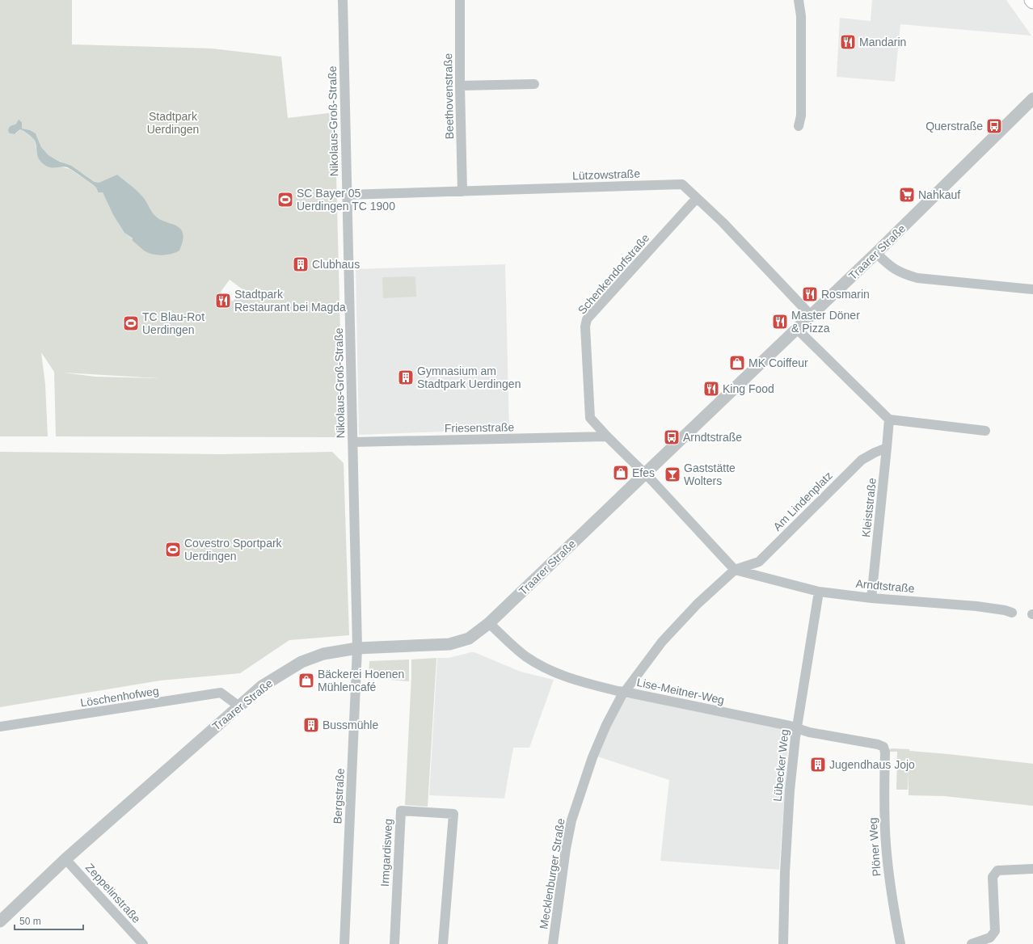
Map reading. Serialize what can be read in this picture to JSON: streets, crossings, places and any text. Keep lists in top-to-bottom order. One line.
{"streets":{"street":["Beethovenstraße","Nikolaus-Groß-Straße","Lützowstraße","Traarer Straße","Schenkendorfstraße","Friesenstraße","Am Lindenplatz","Kleiststraße","Arndtstraße","Lise-Meitner-Weg","Löschenhofweg","Lübecker Weg","Bergstraße","Plöner Weg","Irmgardisweg","Mecklenburger Straße","Zeppelinstraße"]},"crossings":[["Beethovenstraße","Lützowstraße"],["Nikolaus-Groß-Straße","Lützowstraße"],["Nikolaus-Groß-Straße","Traarer Straße"],["Nikolaus-Groß-Straße","Friesenstraße"],["Nikolaus-Groß-Straße","Bergstraße"],["Lützowstraße","Traarer Straße"],["Lützowstraße","Schenkendorfstraße"],["Traarer Straße","Schenkendorfstraße"],["Traarer Straße","Lise-Meitner-Weg"],["Traarer Straße","Löschenhofweg"],["Traarer Straße","Bergstraße"],["Traarer Straße","Zeppelinstraße"],["Schenkendorfstraße","Friesenstraße"],["Am Lindenplatz","Kleiststraße"],["Am Lindenplatz","Arndtstraße"],["Am Lindenplatz","Mecklenburger Straße"],["Kleiststraße","Arndtstraße"],["Arndtstraße","Lübecker Weg"],["Arndtstraße","Mecklenburger Straße"],["Lise-Meitner-Weg","Lübecker Weg"],["Lise-Meitner-Weg","Plöner Weg"],["Lise-Meitner-Weg","Mecklenburger Straße"]],"parks":["Stadtpark Uerdingen"],"places":{"restaurant":["Mandarin","Rosmarin","Stadtpark Restaurant bei Magda","Master Döner & Pizza","King Food"],"bus stop":["Querstraße","Arndtstraße"],"supermarket":["Nahkauf"],"sports":["SC Bayer 05 Uerdingen TC 1900","TC Blau-Rot Uerdingen","Covestro Sportpark Uerdingen"],"building":["Clubhaus","Gymnasium am Stadtpark Uerdingen","Bussmühle","Jugendhaus Jojo"],"shop":["MK Coiffeur","Efes","Bäckerei Hoenen Mühlencafé"],"bar":["Gaststätte Wolters"]},"scale_bar":"50 m"}
